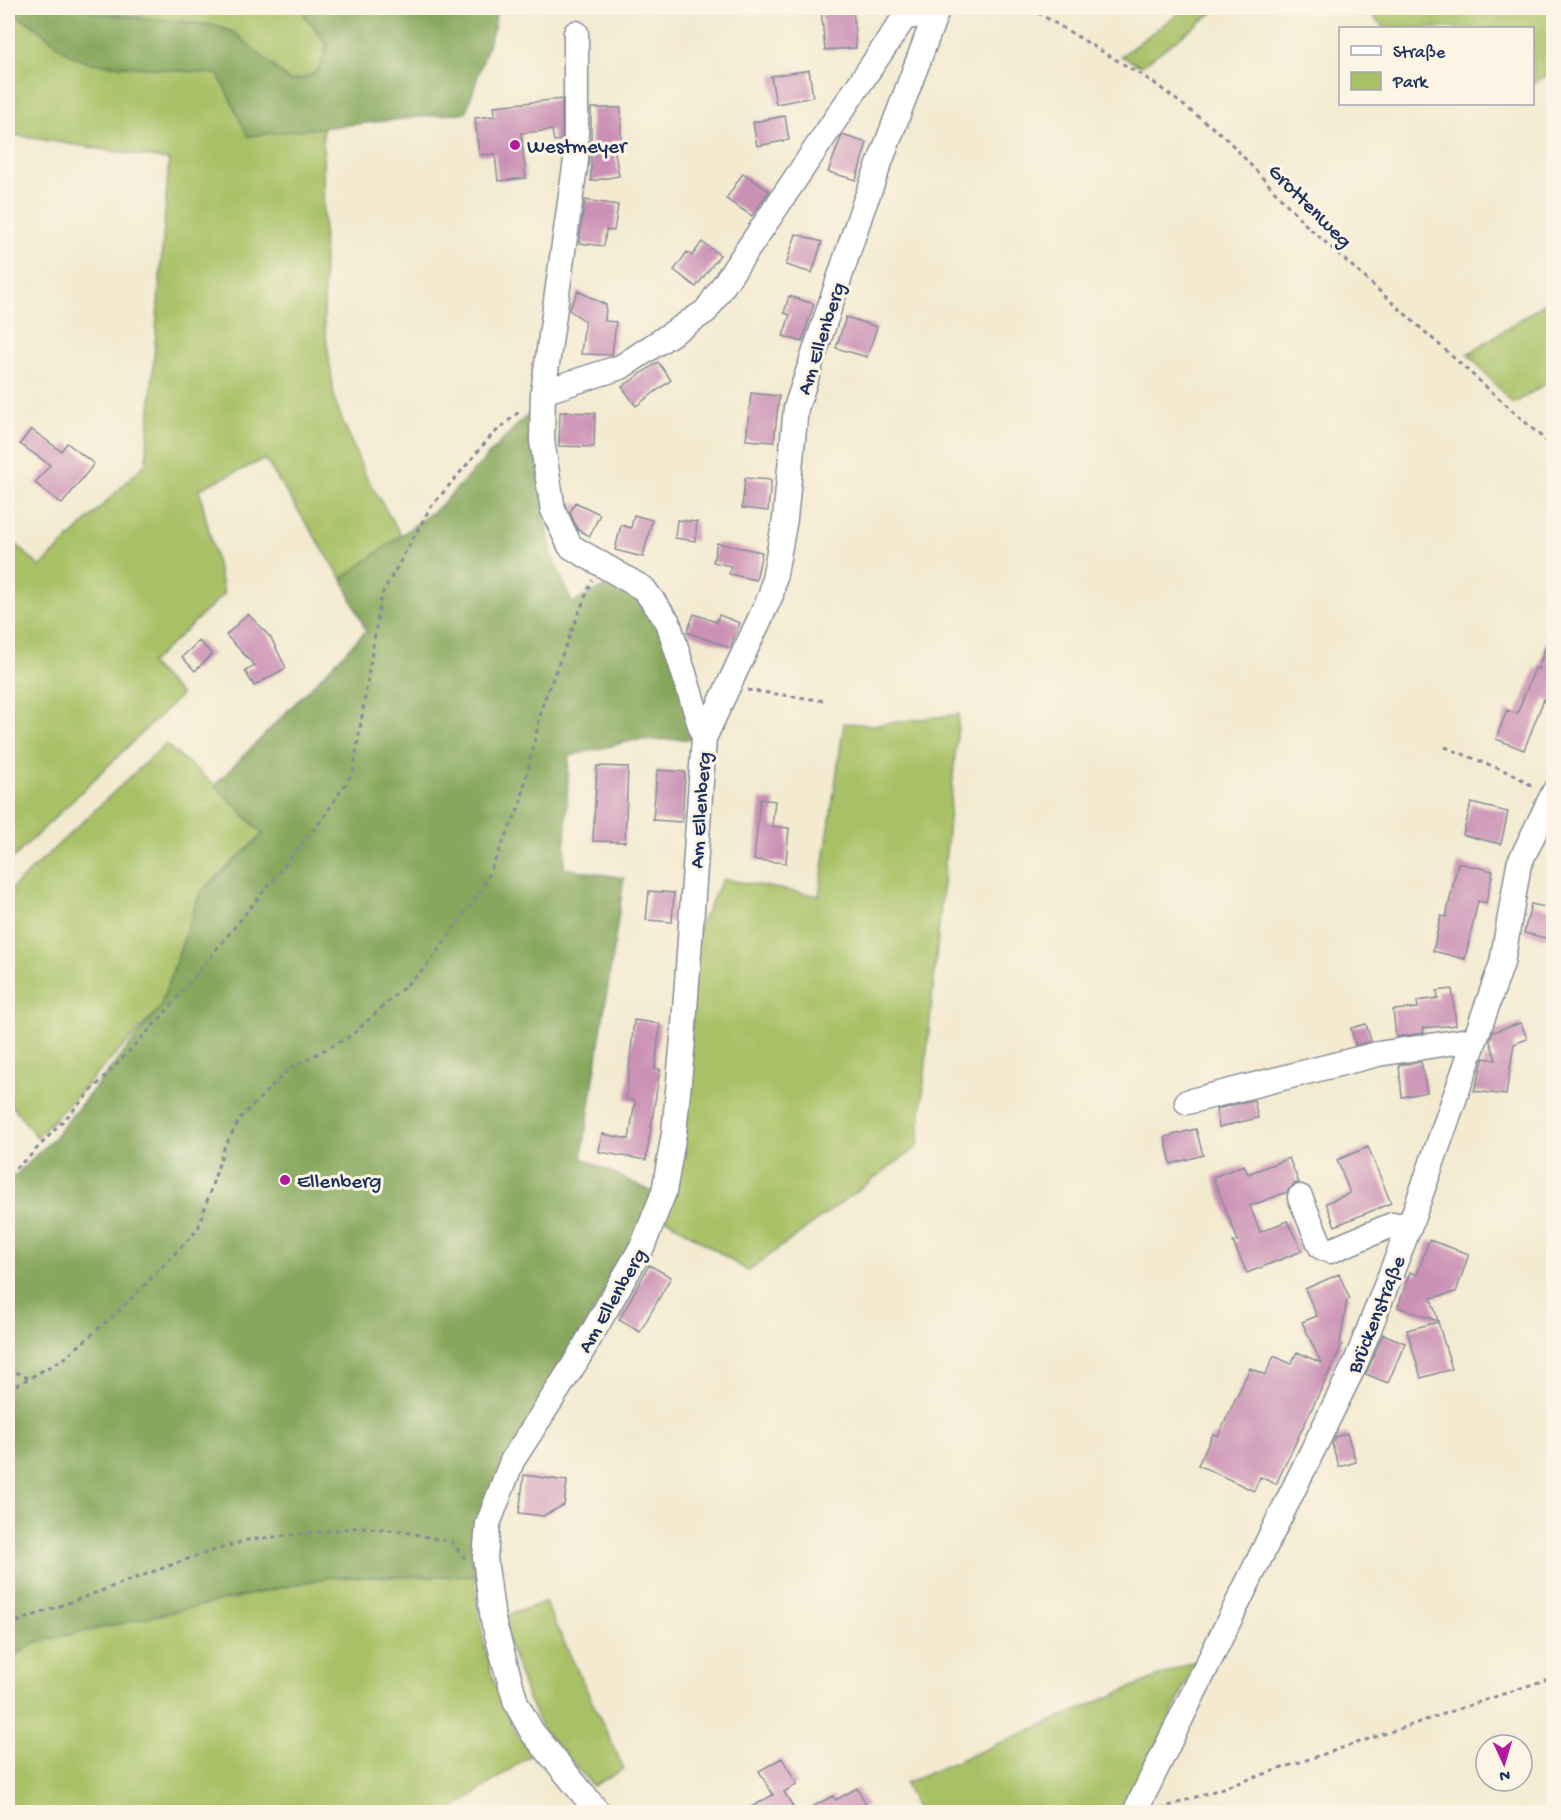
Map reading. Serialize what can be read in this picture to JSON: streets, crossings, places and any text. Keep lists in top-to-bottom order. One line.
{"streets":{"street":["Am Ellenberg","Brückenstraße"],"path":["Grottenweg"]},"places":["Westmeyer","Ellenberg"],"legend":["Straße","Park"],"north":"bottom"}
